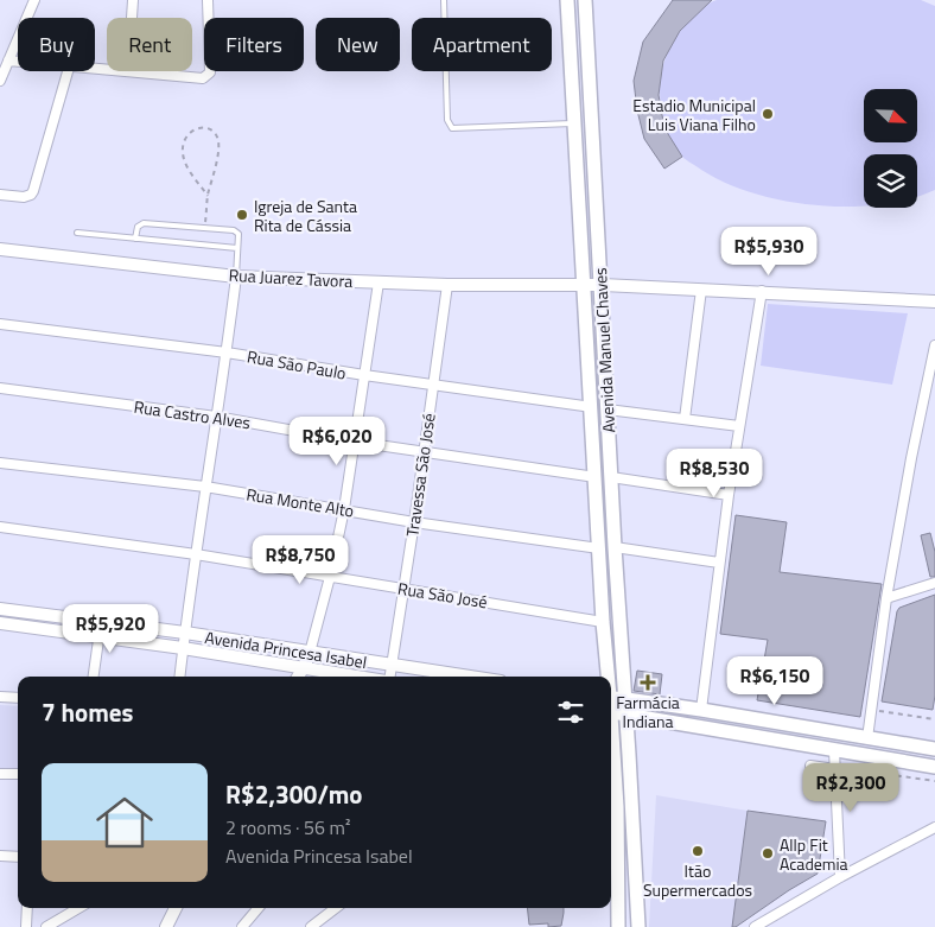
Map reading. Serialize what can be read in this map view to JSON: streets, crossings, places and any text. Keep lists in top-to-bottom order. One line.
{"streets":{"main road":["Avenida Manuel Chaves"],"street":["Rua Juarez Tavora","Rua São Paulo","Rua Castro Alves","Travessa São José","Rua Monte Alto","Rua São José","Avenida Princesa Isabel"]},"crossings":[["Rua Juarez Tavora","Avenida Manuel Chaves"],["Rua Juarez Tavora","Travessa São José"],["Avenida Manuel Chaves","Rua São Paulo"],["Avenida Manuel Chaves","Rua Castro Alves"],["Avenida Manuel Chaves","Rua Monte Alto"],["Avenida Manuel Chaves","Rua São José"],["Rua São Paulo","Travessa São José"],["Rua Castro Alves","Travessa São José"],["Travessa São José","Rua Monte Alto"],["Travessa São José","Rua São José"],["Travessa São José","Avenida Princesa Isabel"]],"places":{"other":["Estadio Municipal Luis Viana Filho","Igreja de Santa Rita de Cássia","Itão Supermercados","Allp Fit Academia"],"health":["Farmácia Indiana"]},"north":"bottom right","page":{"chip":["Buy","Rent","Filters","New","Apartment"],"price":["R$5,930","R$6,020","R$8,530","R$8,750","R$5,920","R$6,150","R$2,300"],"heading":"7 homes","list":[{"name":"R$2,300/mo","note":"2 rooms · 56 m² · Avenida Princesa Isabel"}]}}
